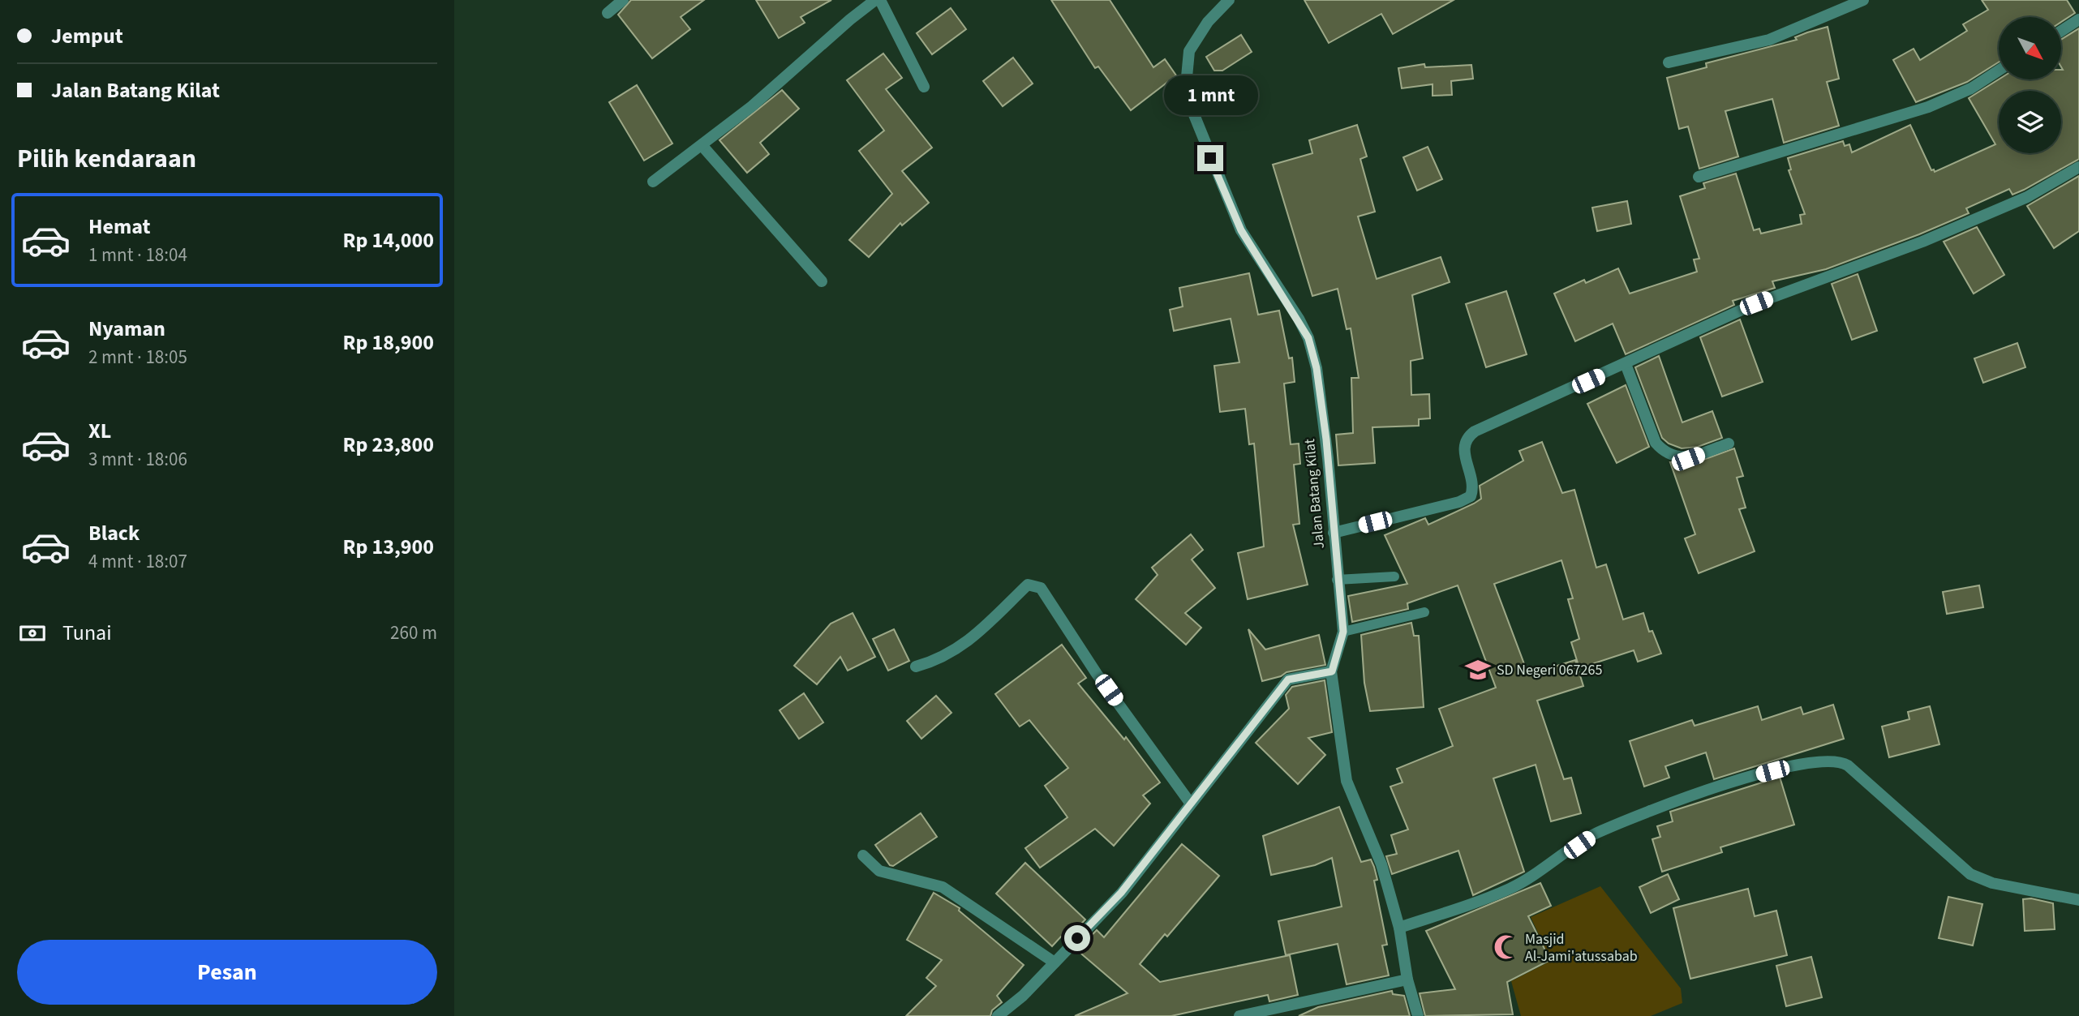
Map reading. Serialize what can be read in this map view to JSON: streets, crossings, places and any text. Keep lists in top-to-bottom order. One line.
{"streets":{"street":["Jalan Batang Kilat"]},"places":{"school or university":["SD Negeri 067265"],"mosque":["Masjid Al-Jami'atussabab"]},"north":"bottom right","page":{"banner":["Jemput","Jalan Batang Kilat"],"bubble":"1 mnt","heading":"Pilih kendaraan","list":[{"name":"Hemat","note":"1 mnt · 18:04","value":"Rp 14,000"},{"name":"Nyaman","note":"2 mnt · 18:05","value":"Rp 18,900"},{"name":"XL","note":"3 mnt · 18:06","value":"Rp 23,800"},{"name":"Black","note":"4 mnt · 18:07","value":"Rp 13,900"}],"pay":["Tunai","260 m"],"buttons":"Pesan"}}
